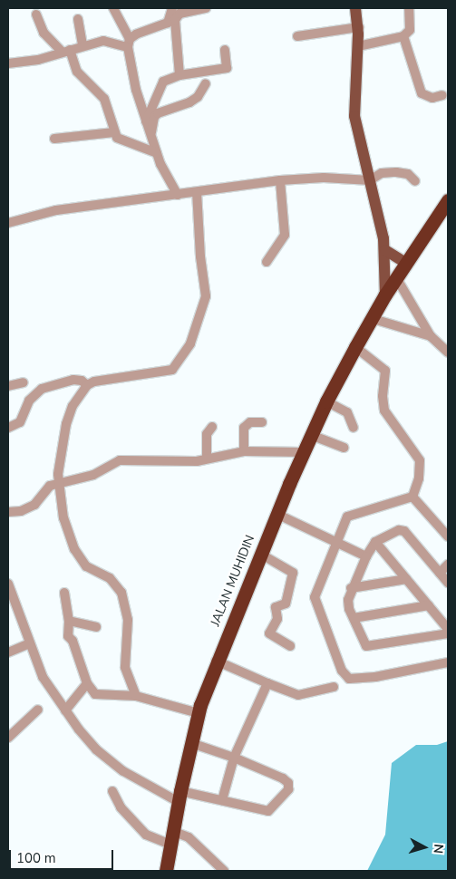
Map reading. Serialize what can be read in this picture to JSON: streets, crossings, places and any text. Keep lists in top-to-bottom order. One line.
{"streets":{"highway":["JALAN MUHIDIN"]},"scale_bar":"100 m","north":"right"}
